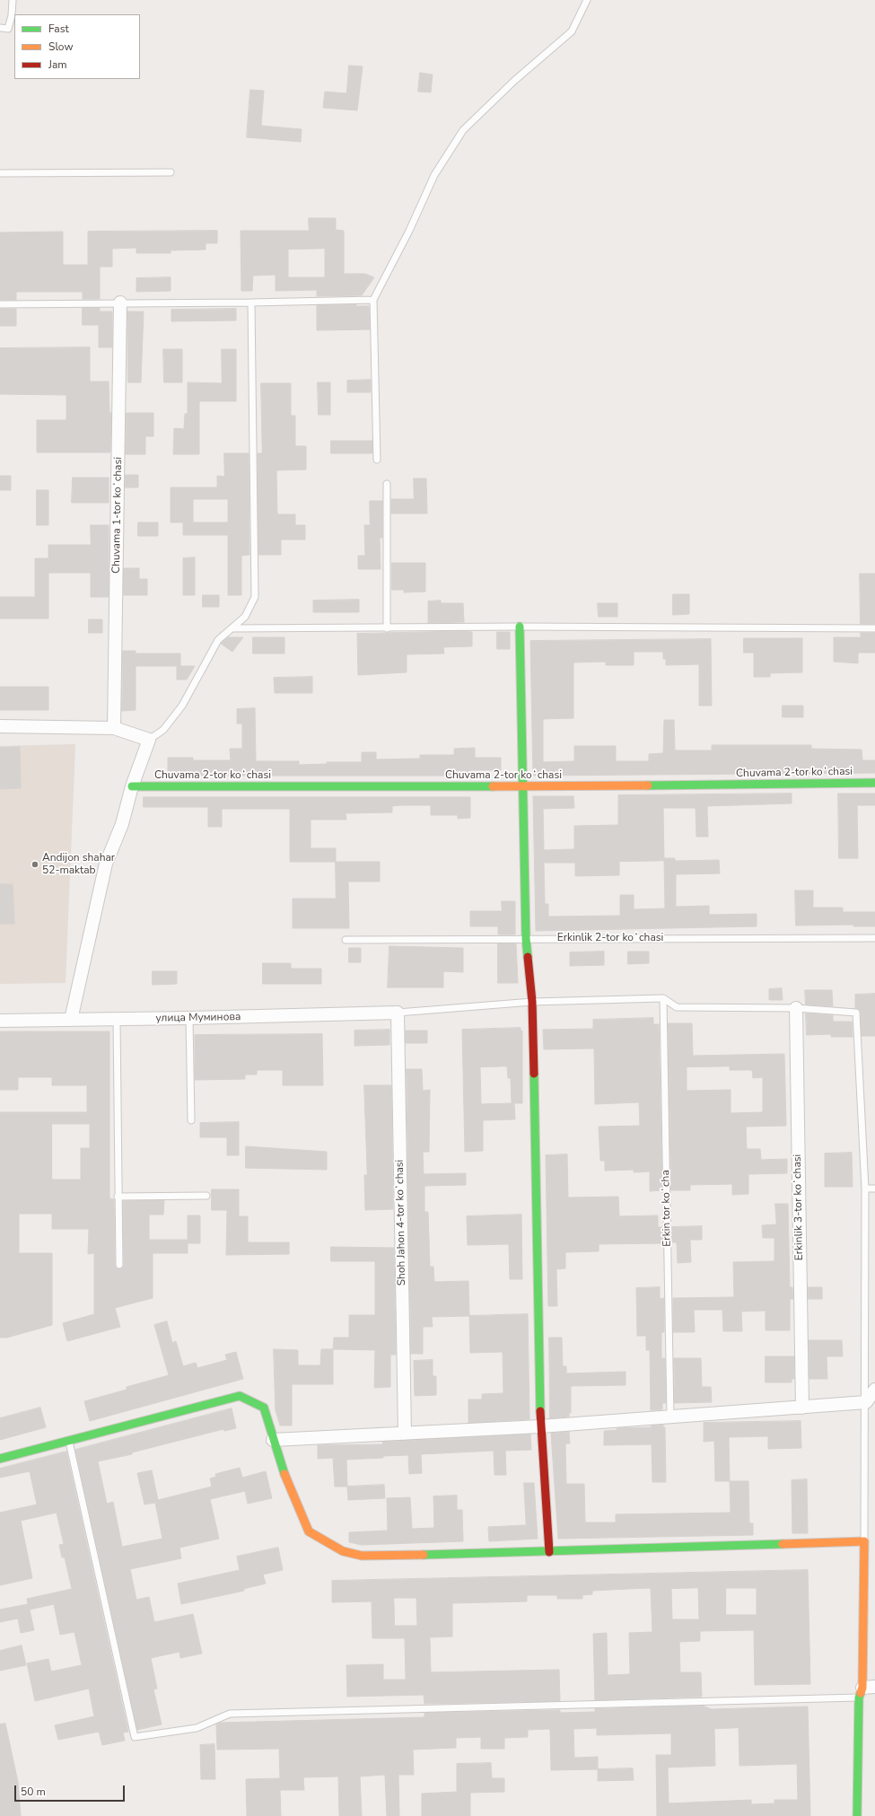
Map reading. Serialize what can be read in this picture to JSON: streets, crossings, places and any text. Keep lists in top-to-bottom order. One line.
{"streets":{"street":["Chuvama 1-tor koʻchasi","Chuvama 2-tor koʻchasi","улица Муминова","Erkinlik 3-tor koʻchasi","Shoh Jahon 4-tor koʻchasi"],"lane":["Erkinlik 2-tor koʻchasi","Erkin tor koʻcha"]},"crossings":[["улица Муминова","Shoh Jahon 4-tor koʻchasi"]],"places":["Andijon shahar 52-maktab"],"legend":["Fast","Slow","Jam"],"scale_bar":"50 m"}
